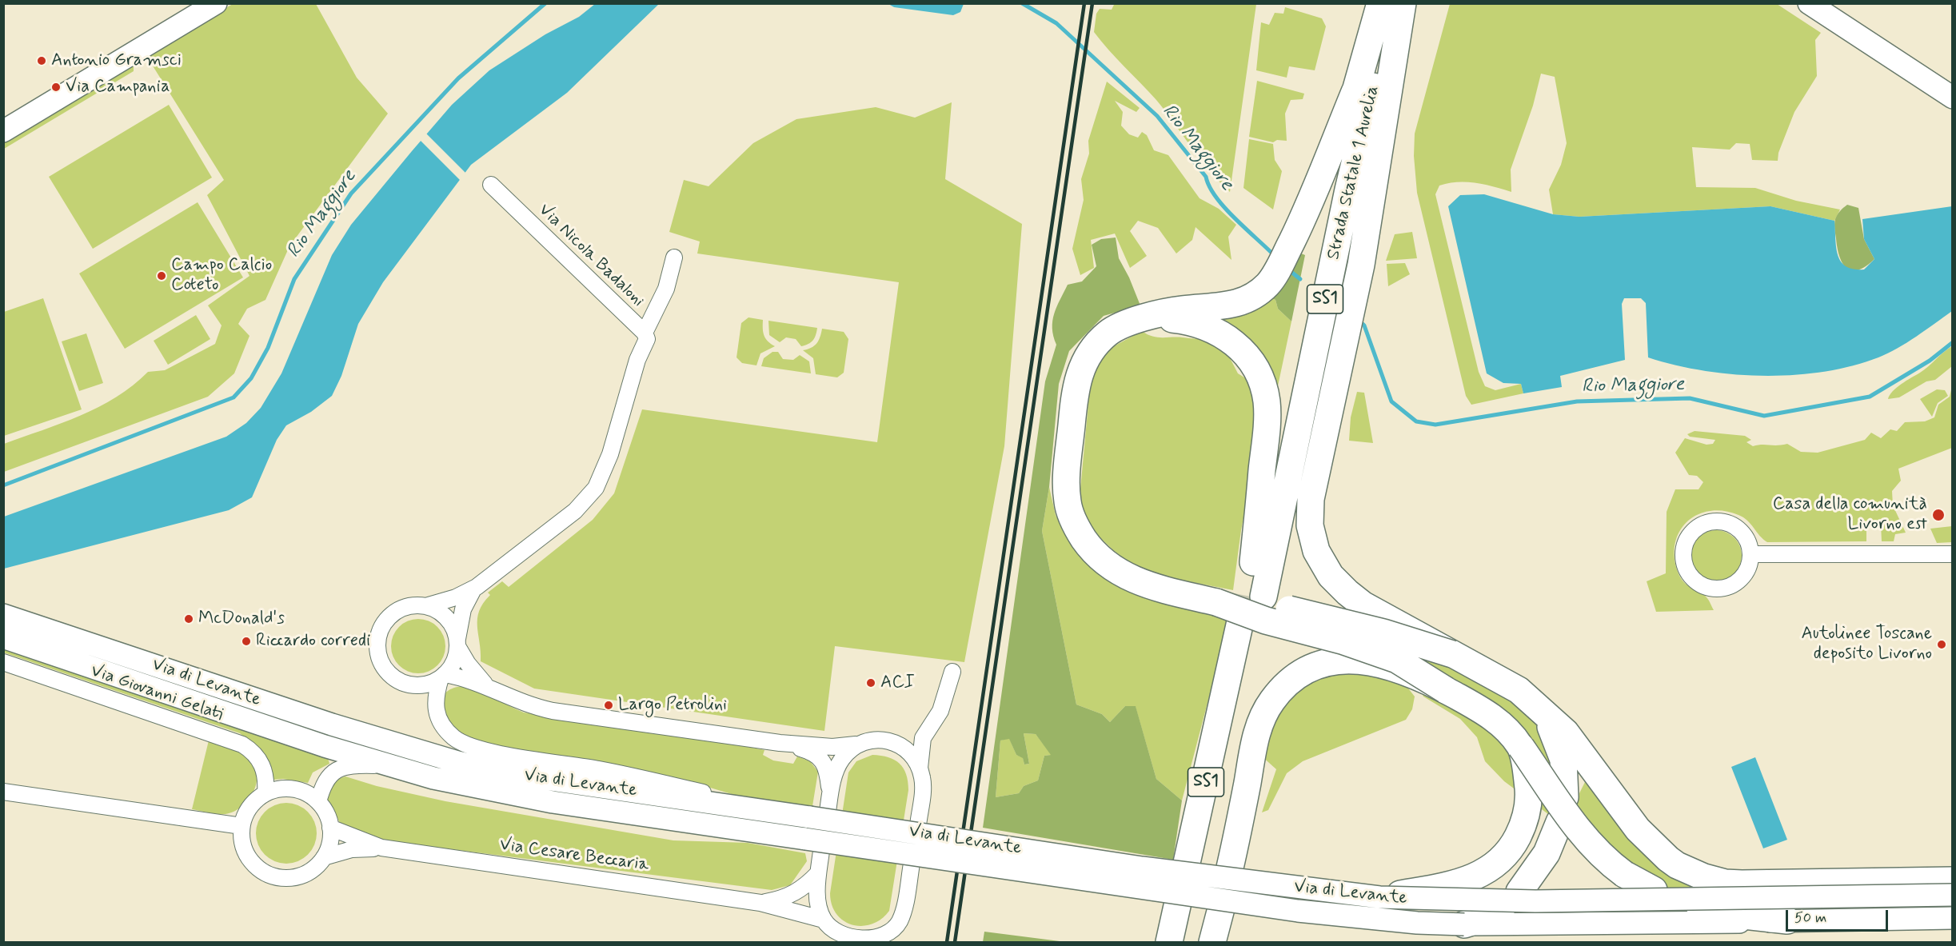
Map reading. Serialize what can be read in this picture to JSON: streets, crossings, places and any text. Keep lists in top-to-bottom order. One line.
{"streets":{"highway":["Strada Statale 1 Aurelia","SS1"],"main road":["Via di Levante"],"street":["Via Nicola Badaloni","Via Giovanni Gelati","Via Cesare Beccaria"]},"crossings":[["Via Giovanni Gelati","Via Cesare Beccaria"]],"water":["Rio Maggiore"],"places":["Antonio Gramsci","Via Campania","Campo Calcio Coteto","Casa della comunità Livorno est","McDonald's","Riccardo corredi","Autolinee Toscane deposito Livorno","ACI","Largo Petrolini"],"scale_bar":"50 m"}
